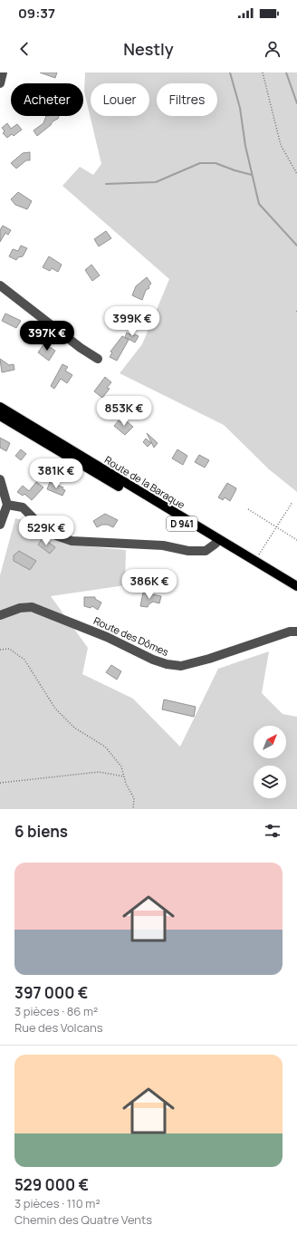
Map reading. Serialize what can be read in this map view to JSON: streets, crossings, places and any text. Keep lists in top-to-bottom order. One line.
{"streets":{"main road":["Route de la Baraque","D 941"],"street":["Route des Dômes"]},"north":"top right","page":{"status":"09:37","header":"Nestly","chip":["Acheter","Louer","Filtres"],"price":["399K €","397K €","853K €","381K €","529K €","386K €"],"heading":"6 biens","list":[{"name":"397 000 €","note":"3 pièces · 86 m² · Rue des Volcans"},{"name":"529 000 €","note":"3 pièces · 110 m² · Chemin des Quatre Vents"}]}}
